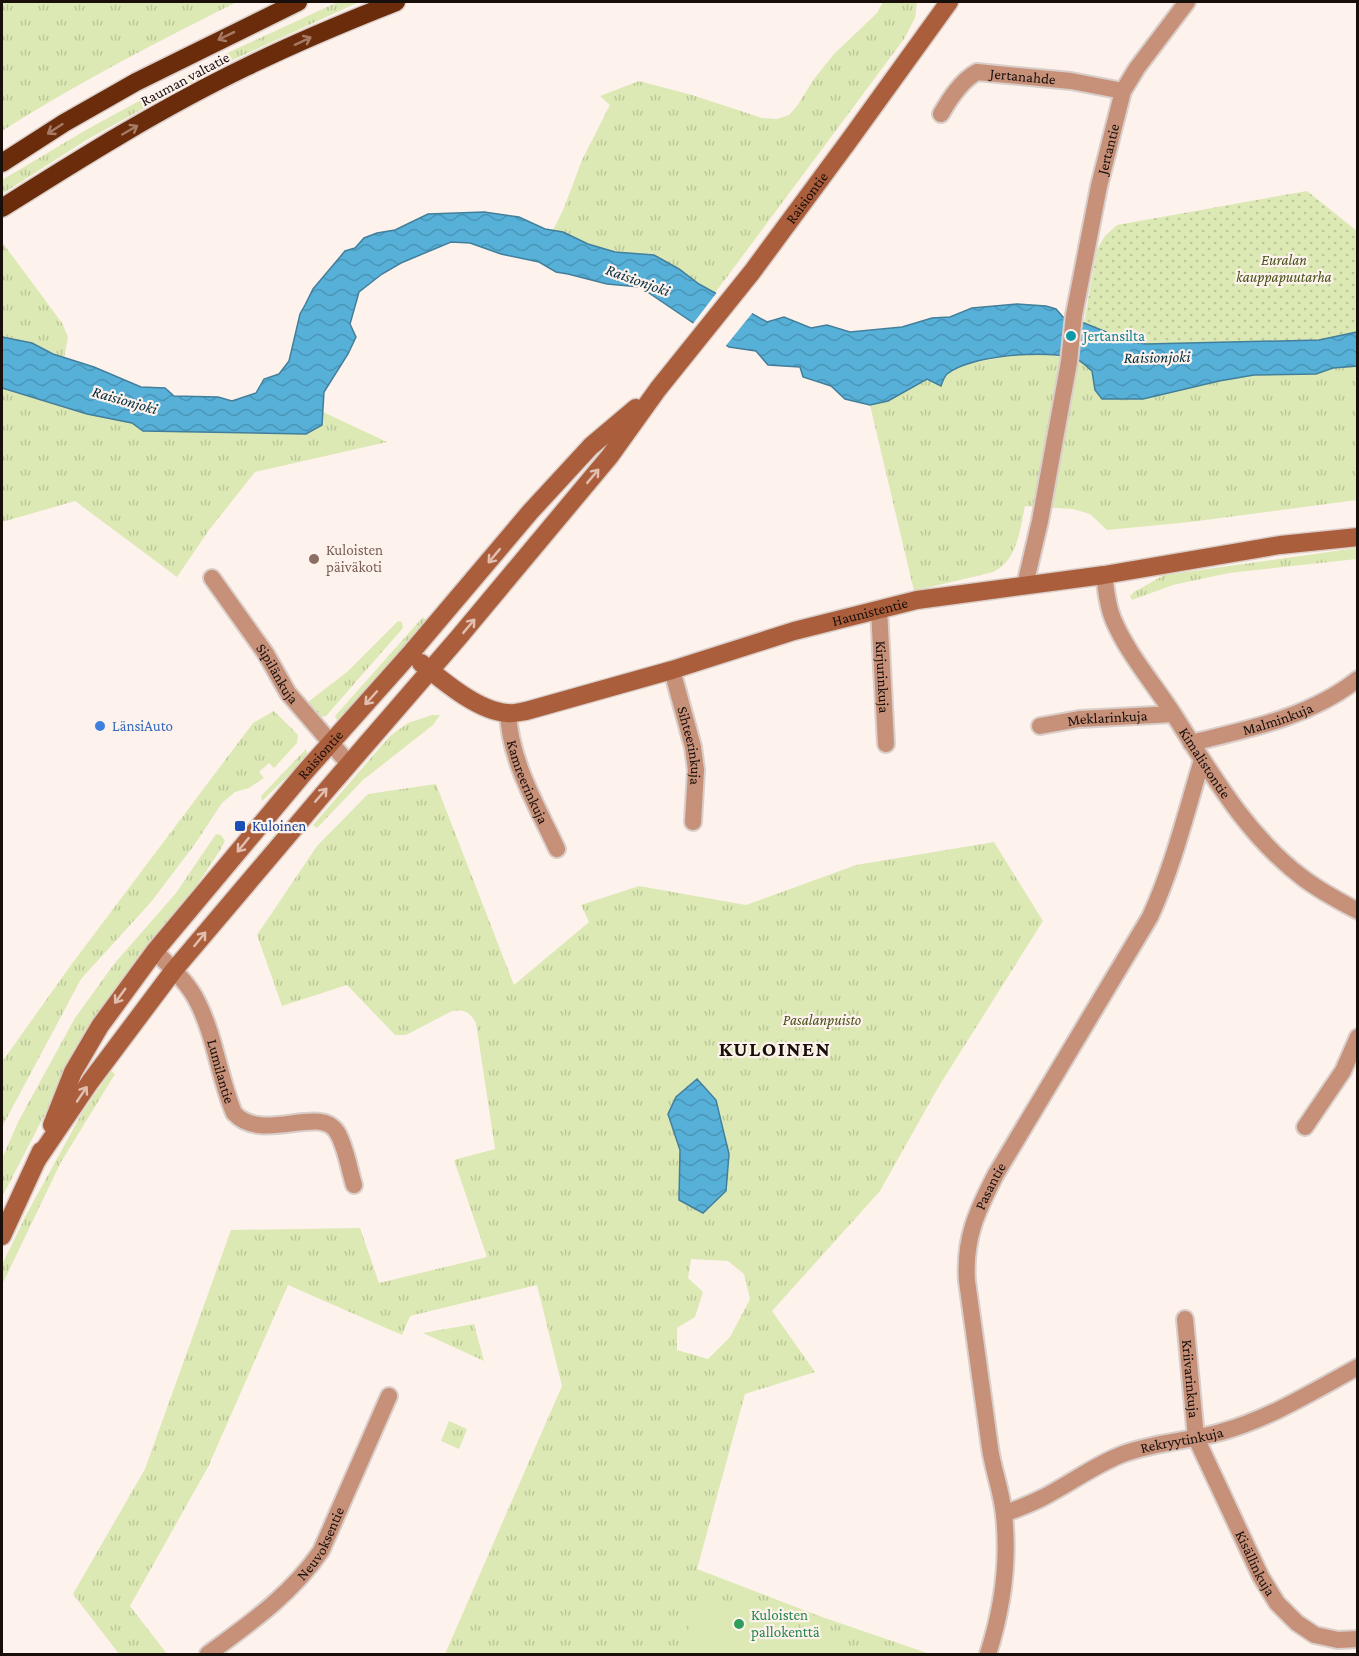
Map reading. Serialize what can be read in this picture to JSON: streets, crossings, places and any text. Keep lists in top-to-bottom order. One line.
{"streets":{"highway":["Rauman valtatie"],"main road":["Raisiontie","Haunistentie"],"street":["Jertanahde","Jertantie","Sipilänkuja","Kirjurinkuja","Malminkuja","Meklarinkuja","Sihteerinkuja","Kimalistontie","Kamreerinkuja","Lumilantie","Pasantie","Kriivarinkuja","Rekryytinkuja","Neuvoksentie","Kisällinkuja"]},"crossings":[["Jertanahde","Jertantie"],["Jertantie","Haunistentie"],["Raisiontie","Haunistentie"],["Raisiontie","Sipilänkuja"],["Raisiontie","Lumilantie"],["Haunistentie","Kirjurinkuja"],["Haunistentie","Sihteerinkuja"],["Haunistentie","Kimalistontie"],["Haunistentie","Kamreerinkuja"],["Malminkuja","Kimalistontie"],["Meklarinkuja","Kimalistontie"],["Kimalistontie","Pasantie"],["Pasantie","Rekryytinkuja"],["Kriivarinkuja","Rekryytinkuja"],["Kriivarinkuja","Kisällinkuja"],["Rekryytinkuja","Kisällinkuja"]],"districts":["KULOINEN"],"water":["Raisionjoki"],"parks":["Euralan kauppapuutarha","Pasalanpuisto"],"places":{"other":["Jertansilta","Kuloisten päiväkoti","LänsiAuto","Kuloisten pallokenttä"],"transit":["Kuloinen"]}}
